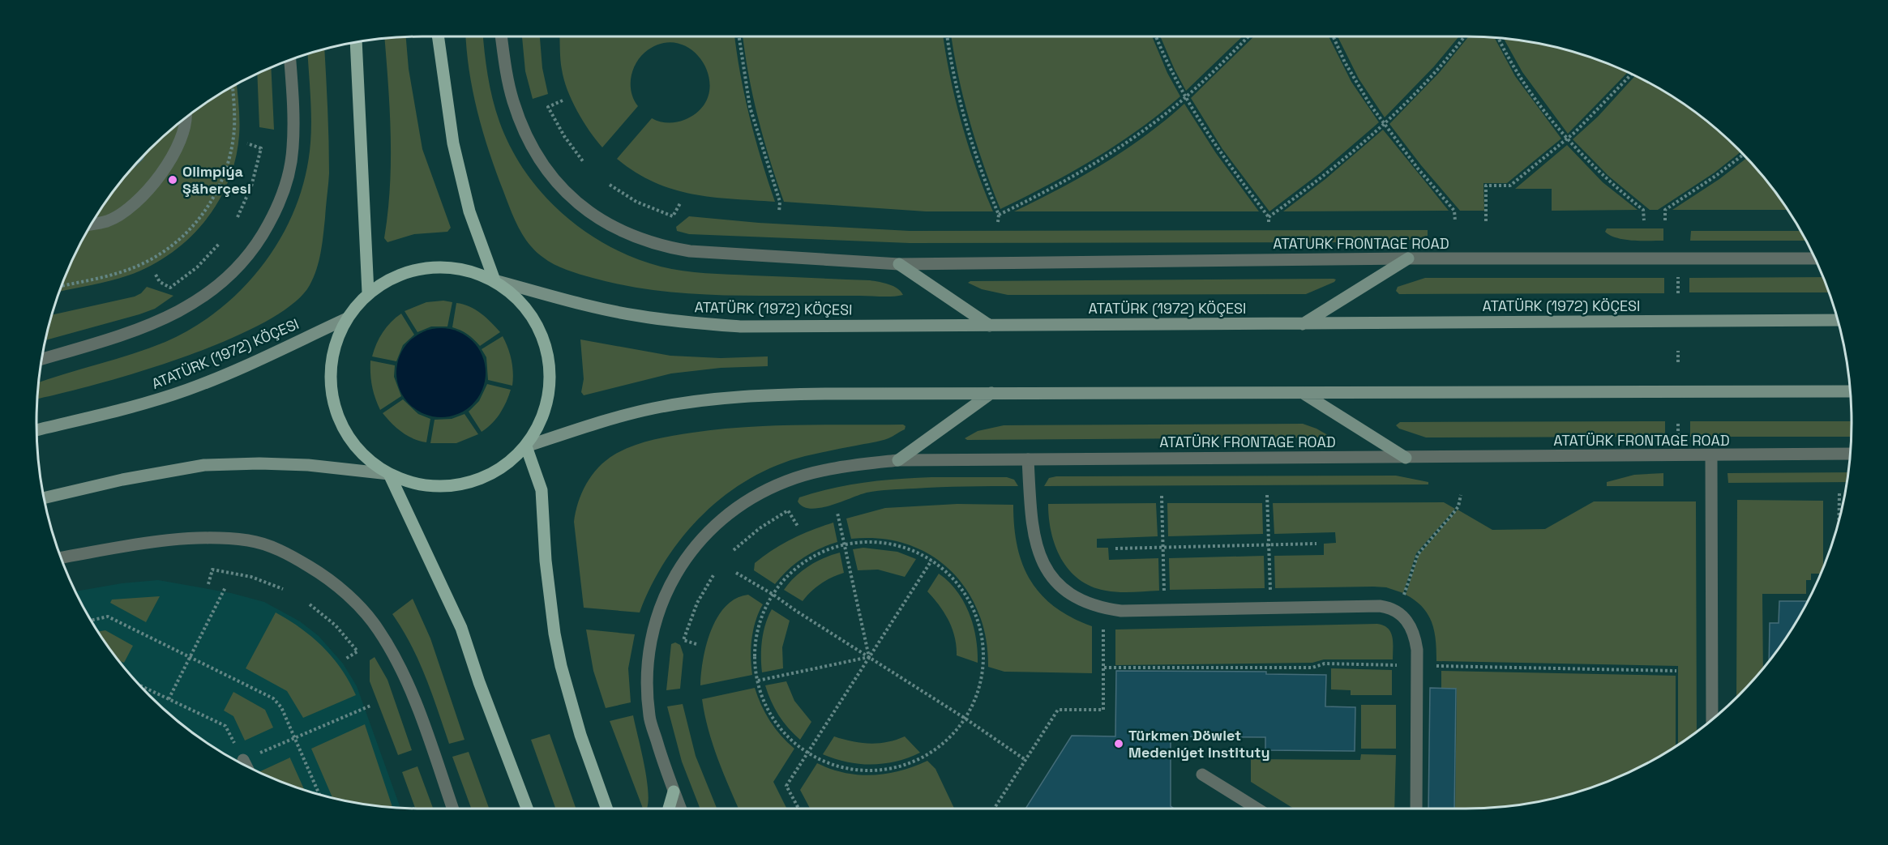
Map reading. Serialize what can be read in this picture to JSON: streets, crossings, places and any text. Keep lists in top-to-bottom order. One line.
{"streets":{"main road":["ATATÜRK (1972) KÖÇESI"],"street":["ATATURK FRONTAGE ROAD","ATATÜRK FRONTAGE ROAD"]},"places":["Olimpiýa Şäherçesi","Türkmen Döwlet Medeniýet Instituty"]}
